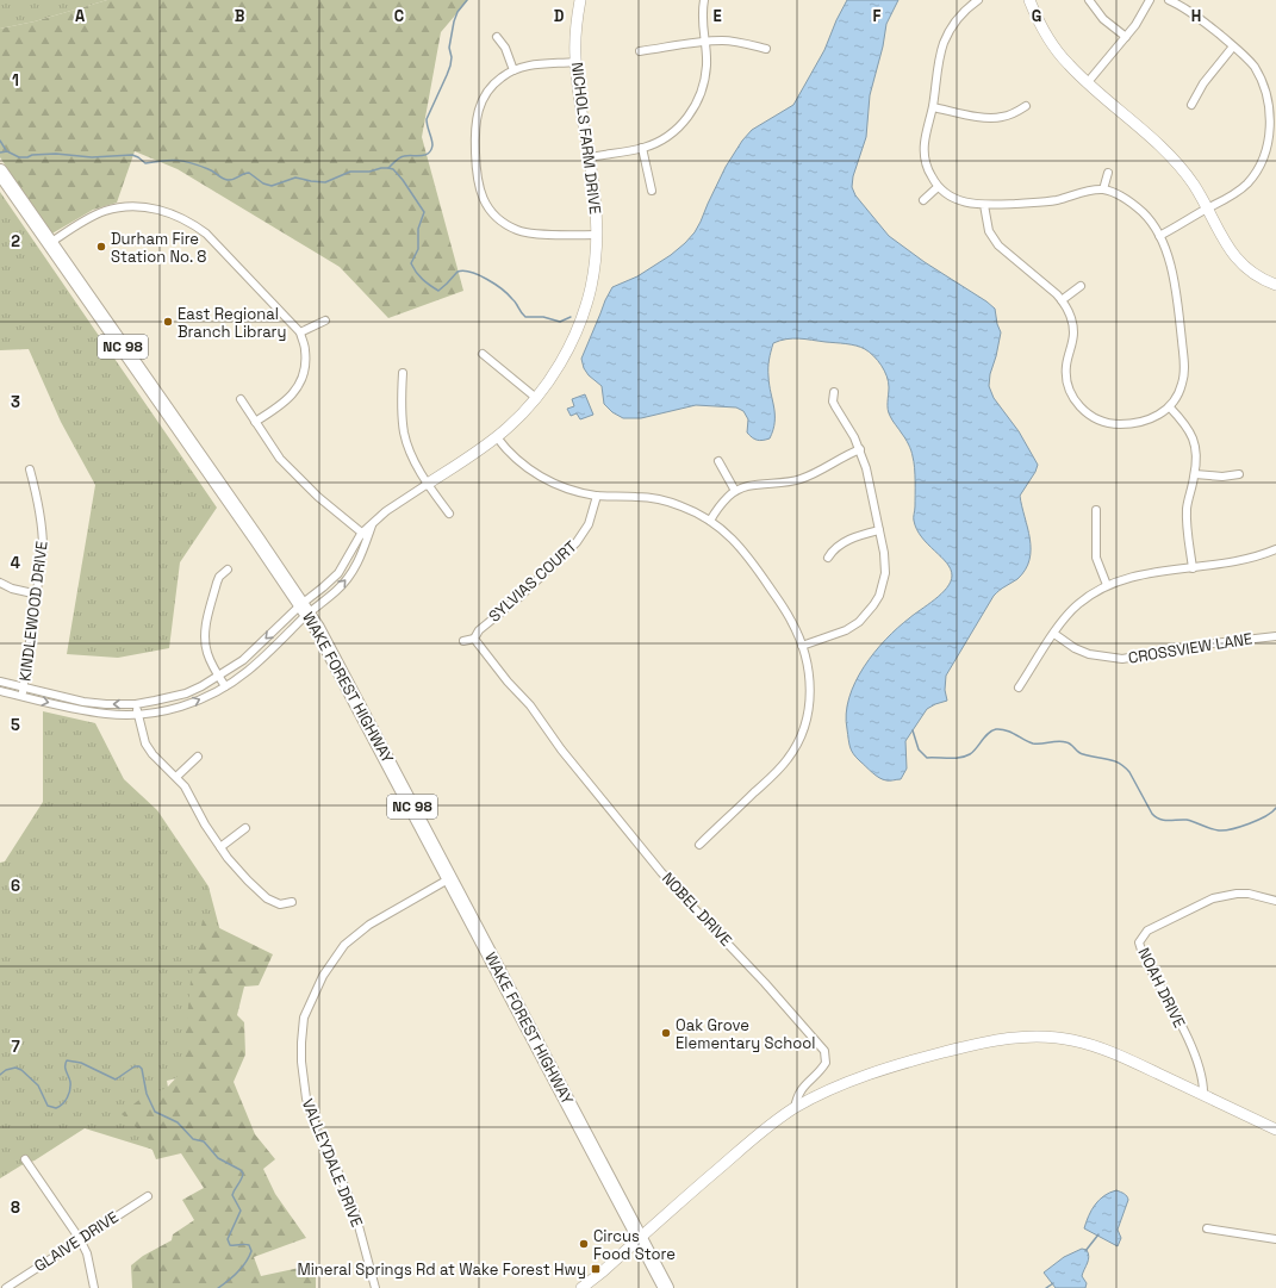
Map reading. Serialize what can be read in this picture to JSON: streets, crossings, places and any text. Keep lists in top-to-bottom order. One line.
{"streets":{"highway":["NC 98","WAKE FOREST HIGHWAY"],"street":["NICHOLS FARM DRIVE","SYLVIAS COURT","KINDLEWOOD DRIVE","CROSSVIEW LANE","NOBEL DRIVE","NOAH DRIVE","VALLEYDALE DRIVE","GLAIVE DRIVE"]},"crossings":[["NICHOLS FARM DRIVE","WAKE FOREST HIGHWAY"],["NC 98","WAKE FOREST HIGHWAY"],["SYLVIAS COURT","NOBEL DRIVE"],["WAKE FOREST HIGHWAY","VALLEYDALE DRIVE"]],"places":{"other":["Durham Fire Station No. 8","East Regional Branch Library","Oak Grove Elementary School","Circus Food Store"],"transit":["Mineral Springs Rd at Wake Forest Hwy"]},"grid":{"columns":["A","B","C","D","E","F","G","H"],"rows":["1","2","3","4","5","6","7","8"]}}
